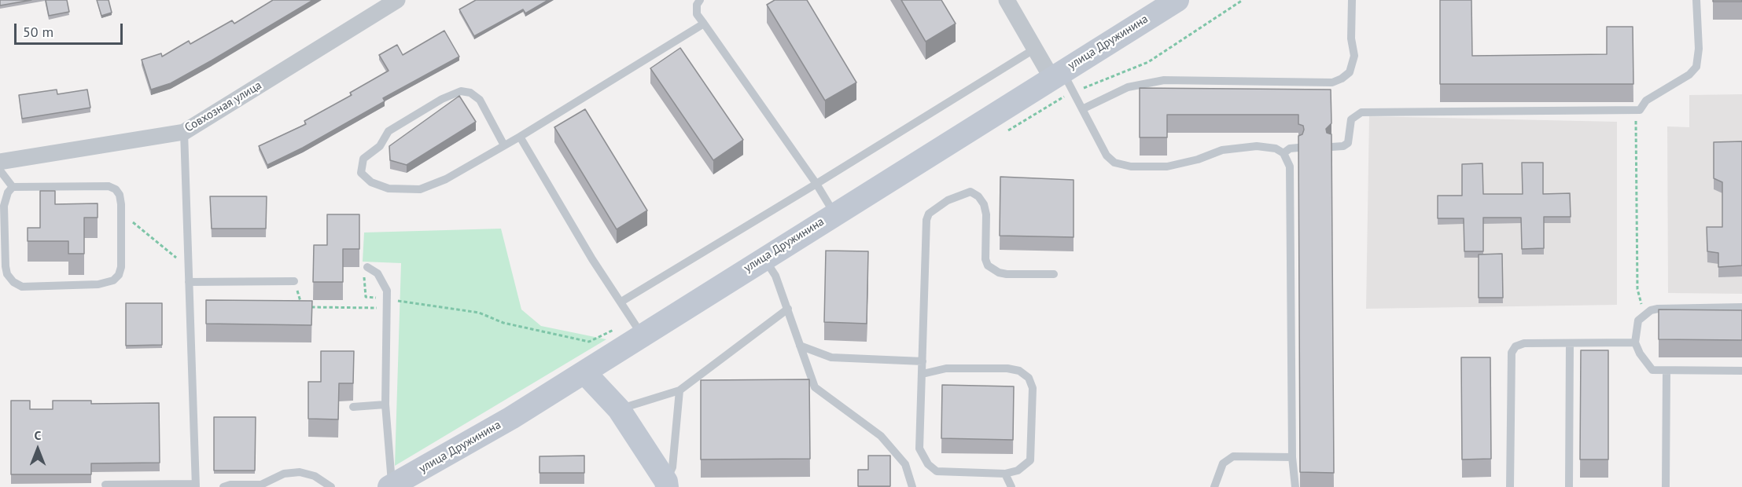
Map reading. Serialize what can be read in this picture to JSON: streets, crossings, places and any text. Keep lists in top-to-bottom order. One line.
{"streets":{"main road":["улица Дружинина"],"street":["Совхозная улица"]},"scale_bar":"50 m","north":"top"}
